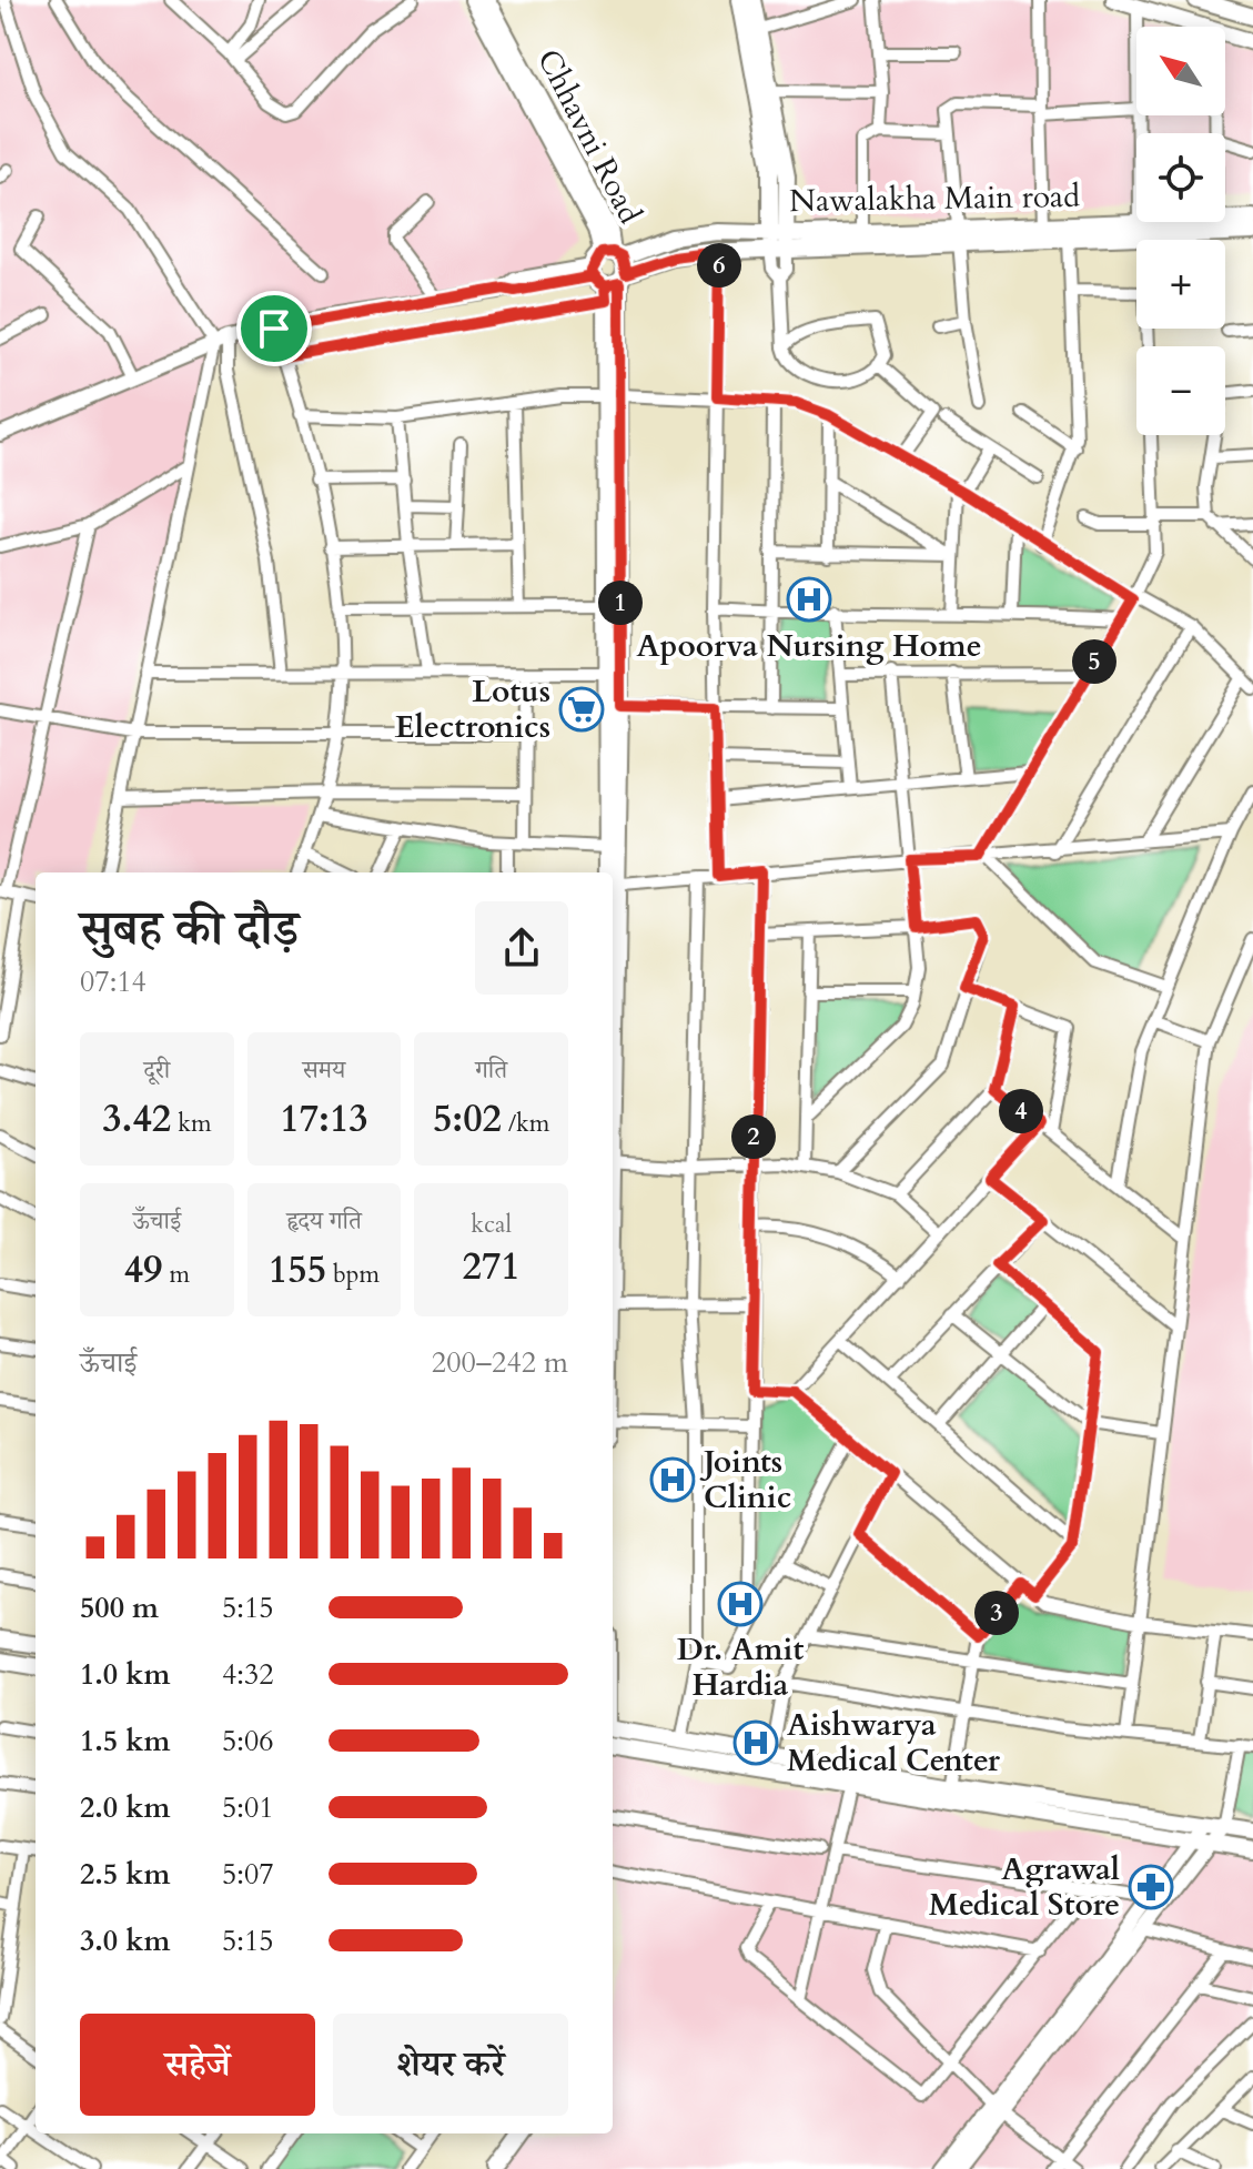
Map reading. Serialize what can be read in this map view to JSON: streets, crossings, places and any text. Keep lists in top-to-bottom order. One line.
{"streets":{"main road":["Chhavni Road","Nawalakha Main road"]},"crossings":[["Chhavni Road","Nawalakha Main road"]],"places":{"hospital":["Apoorva Nursing Home","Joints Clinic","Dr. Amit Hardia","Aishwarya Medical Center"],"supermarket":["Lotus Electronics"],"pharmacy":["Agrawal Medical Store"]},"north":"top left","page":{"map_buttons":["+","−"],"pins":["6","1","5","4","2","3"],"heading":["सुबह की दौड़","07:14"],"stats":[["दूरी","3.42 km"],["समय","17:13"],["गति","5:02 /km"],["ऊँचाई","49 m"],["हृदय गति","155 bpm"],["kcal","271"]],"chart":["ऊँचाई","200–242 m"],"list":[{"name":"500 m","note":"5:15"},{"name":"1.0 km","note":"4:32"},{"name":"1.5 km","note":"5:06"},{"name":"2.0 km","note":"5:01"},{"name":"2.5 km","note":"5:07"},{"name":"3.0 km","note":"5:15"}],"buttons":["सहेजें","शेयर करें"]}}
